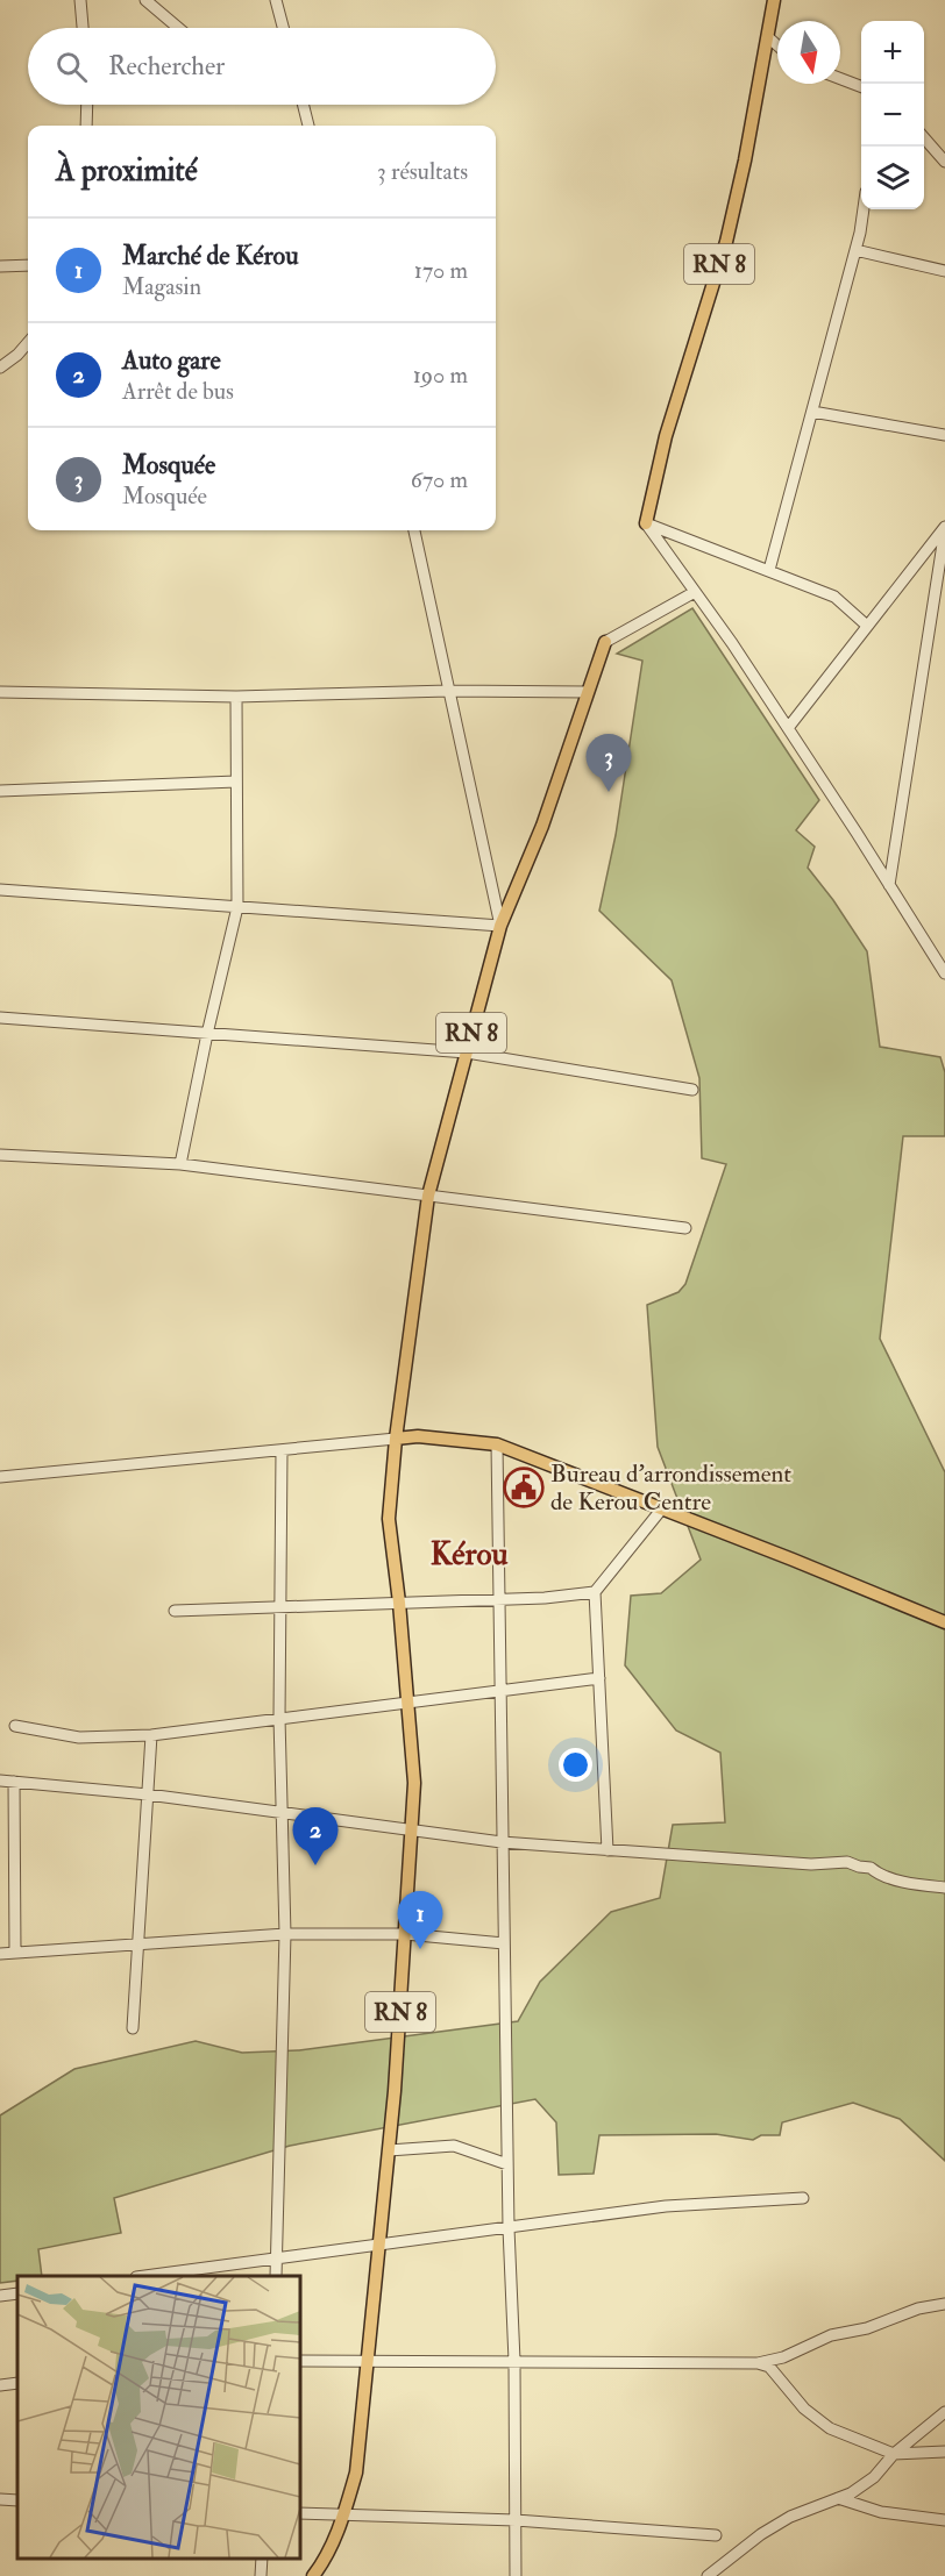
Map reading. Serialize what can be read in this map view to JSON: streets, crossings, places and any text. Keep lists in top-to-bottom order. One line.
{"streets":{"main road":["RN 8"]},"districts":["Kérou"],"places":{"public building":["Bureau d'arrondissement de Kerou Centre"]},"north":"bottom","page":{"map_buttons":["+","−"],"search":"Rechercher","heading":["À proximité","3 résultats"],"list":[{"mark":"1","name":"Marché de Kérou","note":"Magasin","value":"170 m"},{"mark":"2","name":"Auto gare","note":"Arrêt de bus","value":"190 m"},{"mark":"3","name":"Mosquée","note":"Mosquée","value":"670 m"}],"pins":["3","2","1"]}}
